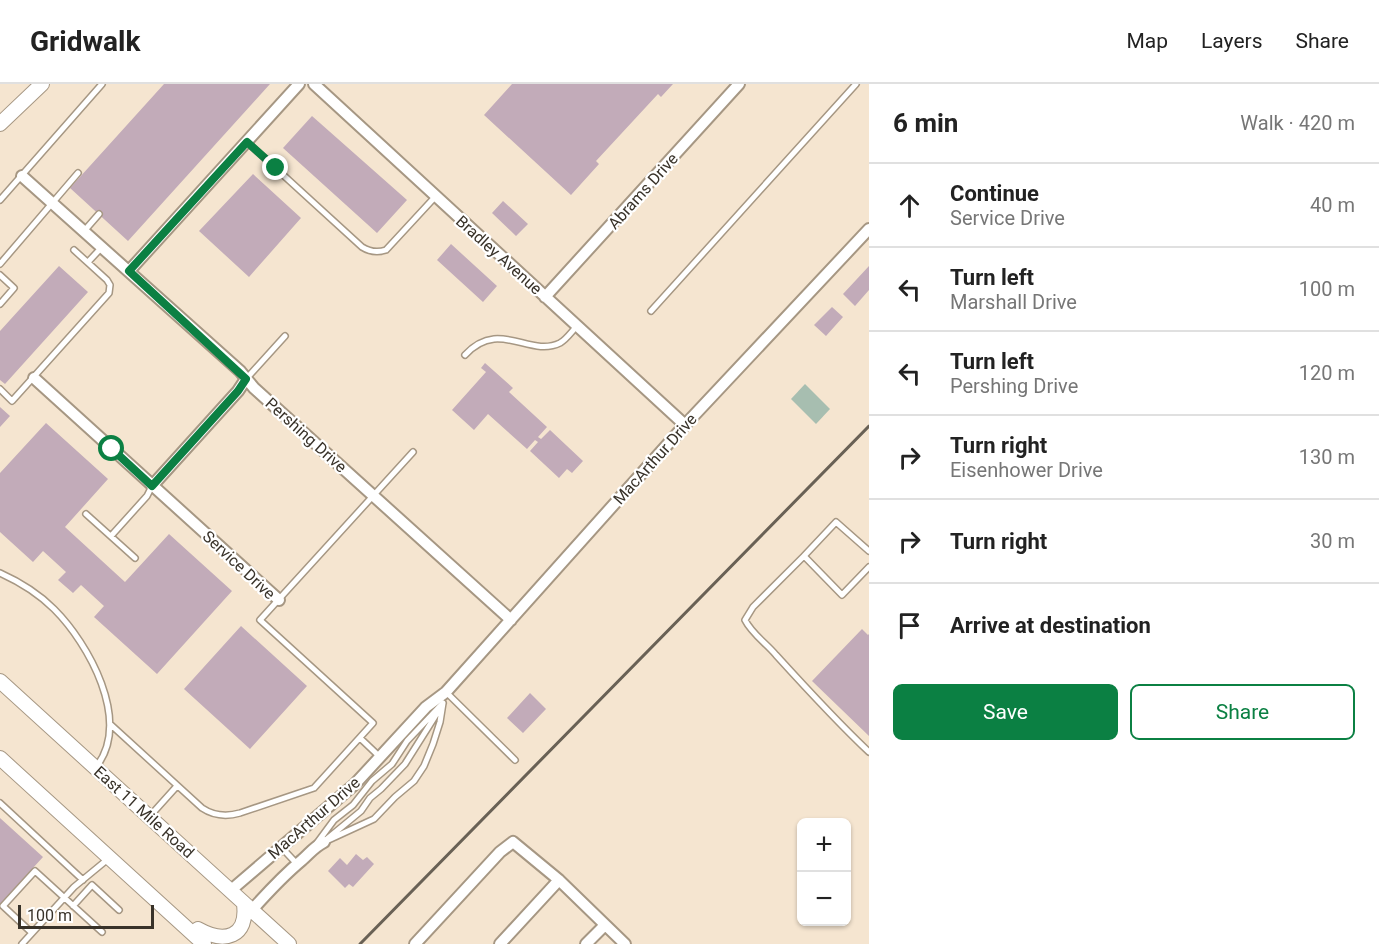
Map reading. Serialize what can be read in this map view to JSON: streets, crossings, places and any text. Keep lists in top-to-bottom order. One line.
{"streets":{"main road":["East 11 Mile Road"],"street":["Abrams Drive","Bradley Avenue","Pershing Drive","MacArthur Drive","Service Drive"]},"crossings":[["Abrams Drive","Bradley Avenue"],["Bradley Avenue","MacArthur Drive"],["Pershing Drive","MacArthur Drive"],["MacArthur Drive","East 11 Mile Road"]],"scale_bar":"100 m","page":{"header":"Gridwalk","nav":["Map","Layers","Share"],"heading":["6 min","Walk · 420 m"],"list":[["Continue","Service Drive","40 m"],["Turn left","Marshall Drive","100 m"],["Turn left","Pershing Drive","120 m"],["Turn right","Eisenhower Drive","130 m"],["Turn right","30 m"],"Arrive at destination"],"buttons":["Save","Share"],"map_buttons":["+","−"],"scale":"100 m"}}
